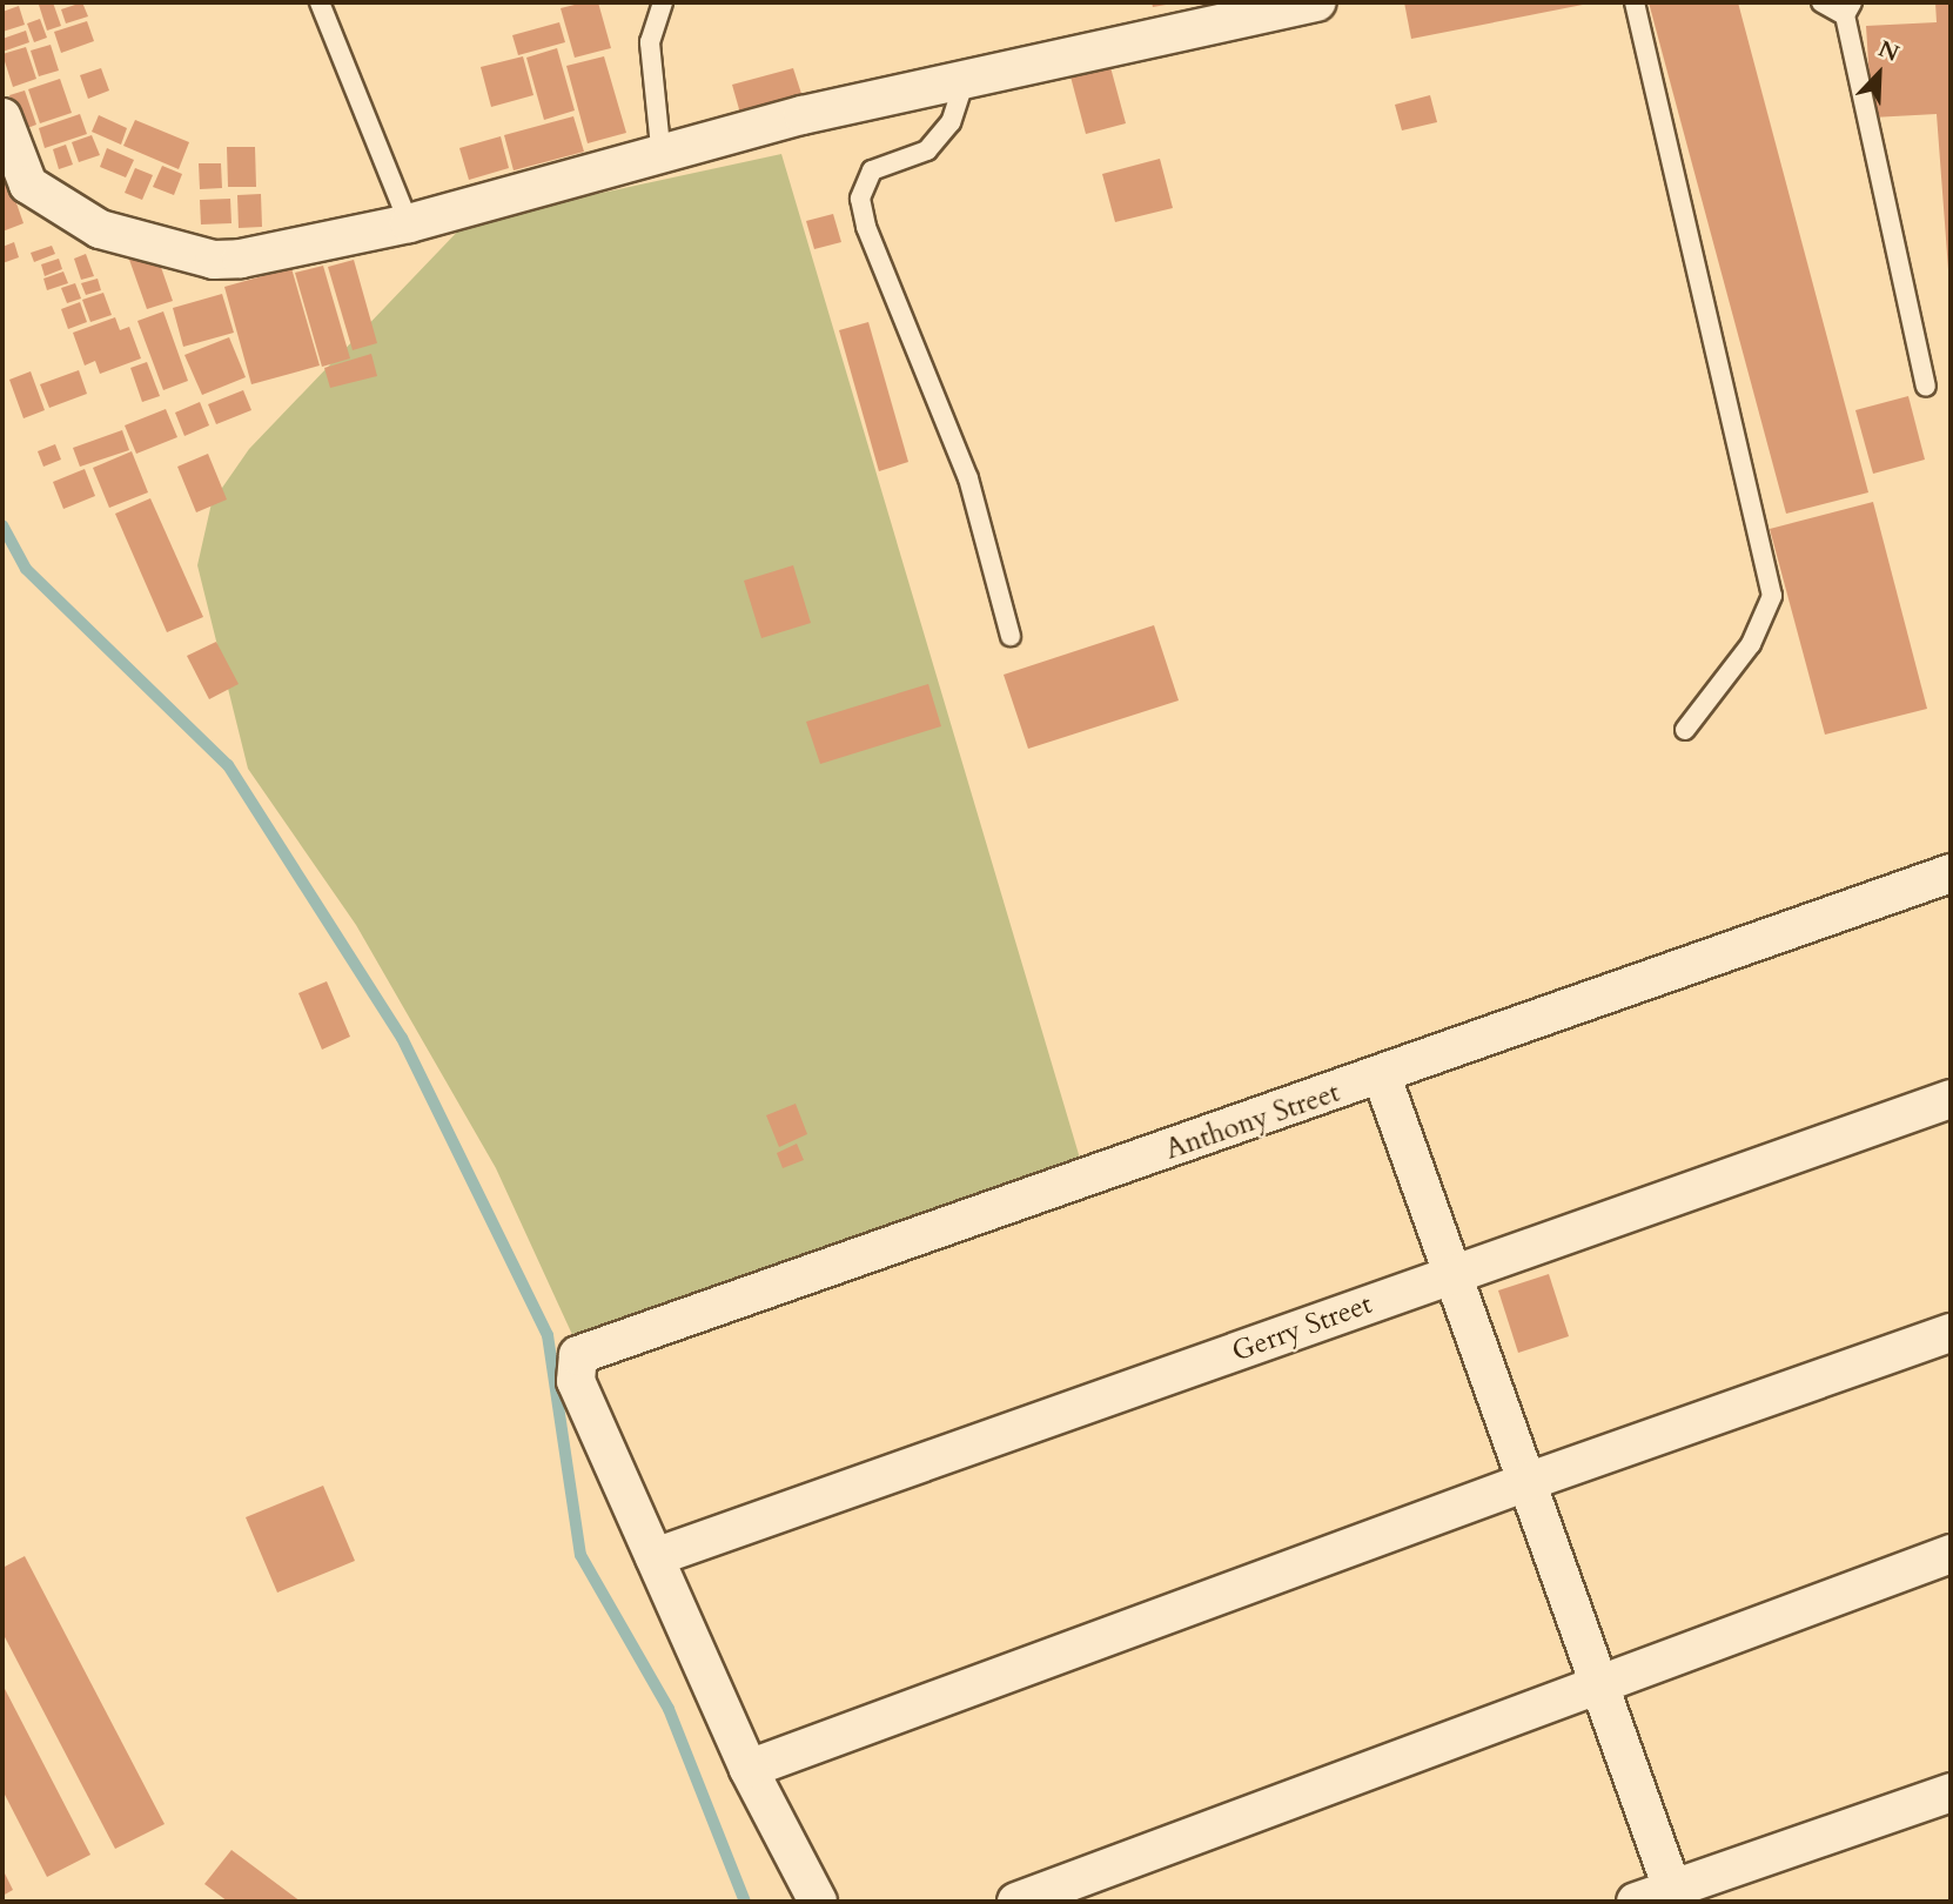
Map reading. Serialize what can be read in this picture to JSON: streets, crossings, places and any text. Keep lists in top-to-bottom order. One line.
{"streets":{"street":["Anthony Street","Gerry Street"]},"crossings":[["Anthony Street","Gerry Street"]],"north":"top right"}
